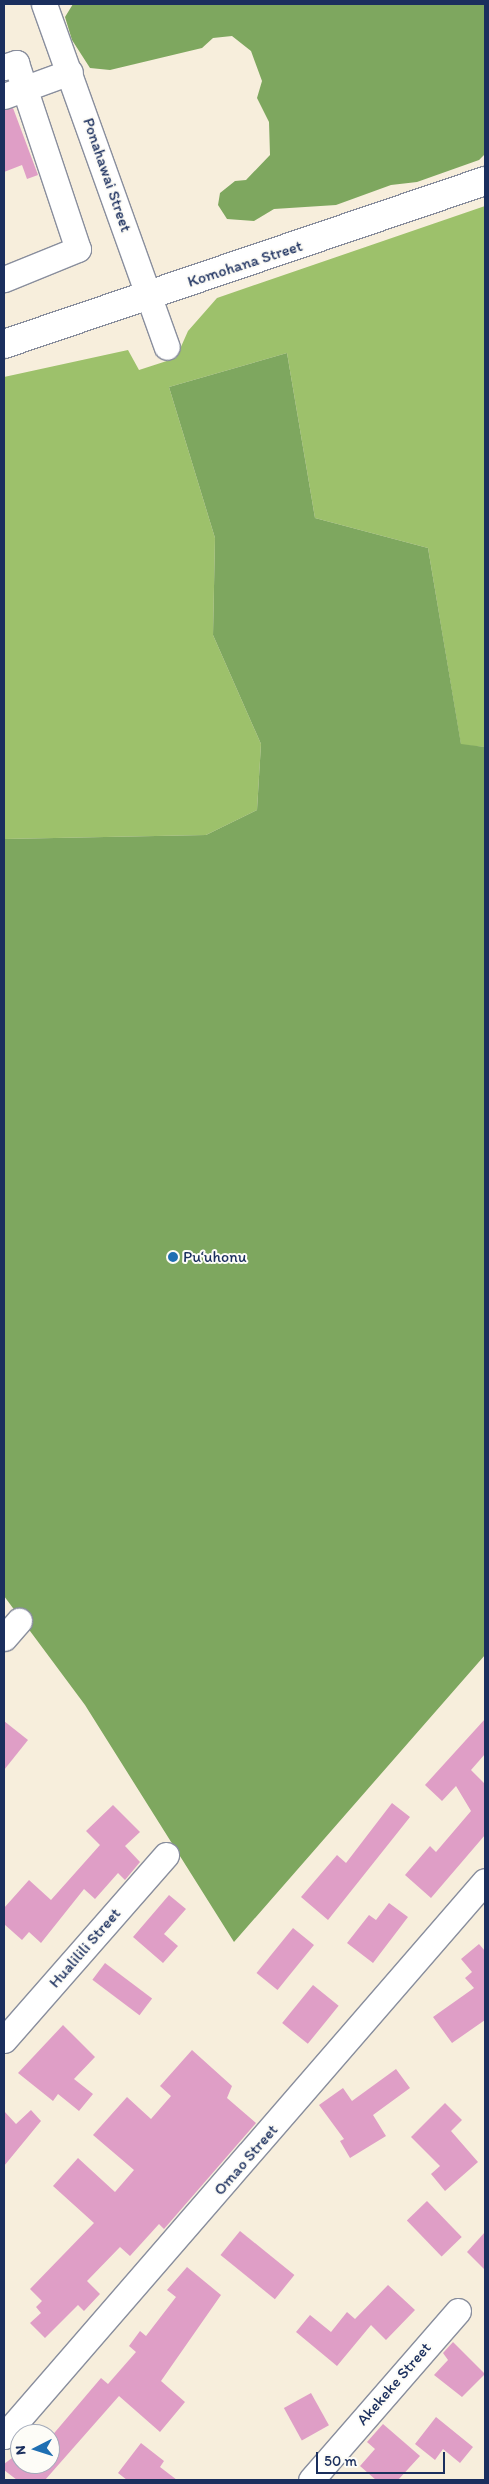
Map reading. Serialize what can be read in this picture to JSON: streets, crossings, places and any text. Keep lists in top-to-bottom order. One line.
{"streets":{"main road":["Komohana Street"],"street":["Ponahawai Street","Hualilili Street","Omao Street","Akekeke Street"]},"crossings":[["Ponahawai Street","Komohana Street"]],"places":["Puʻuhonu"],"scale_bar":"50 m","north":"left"}
